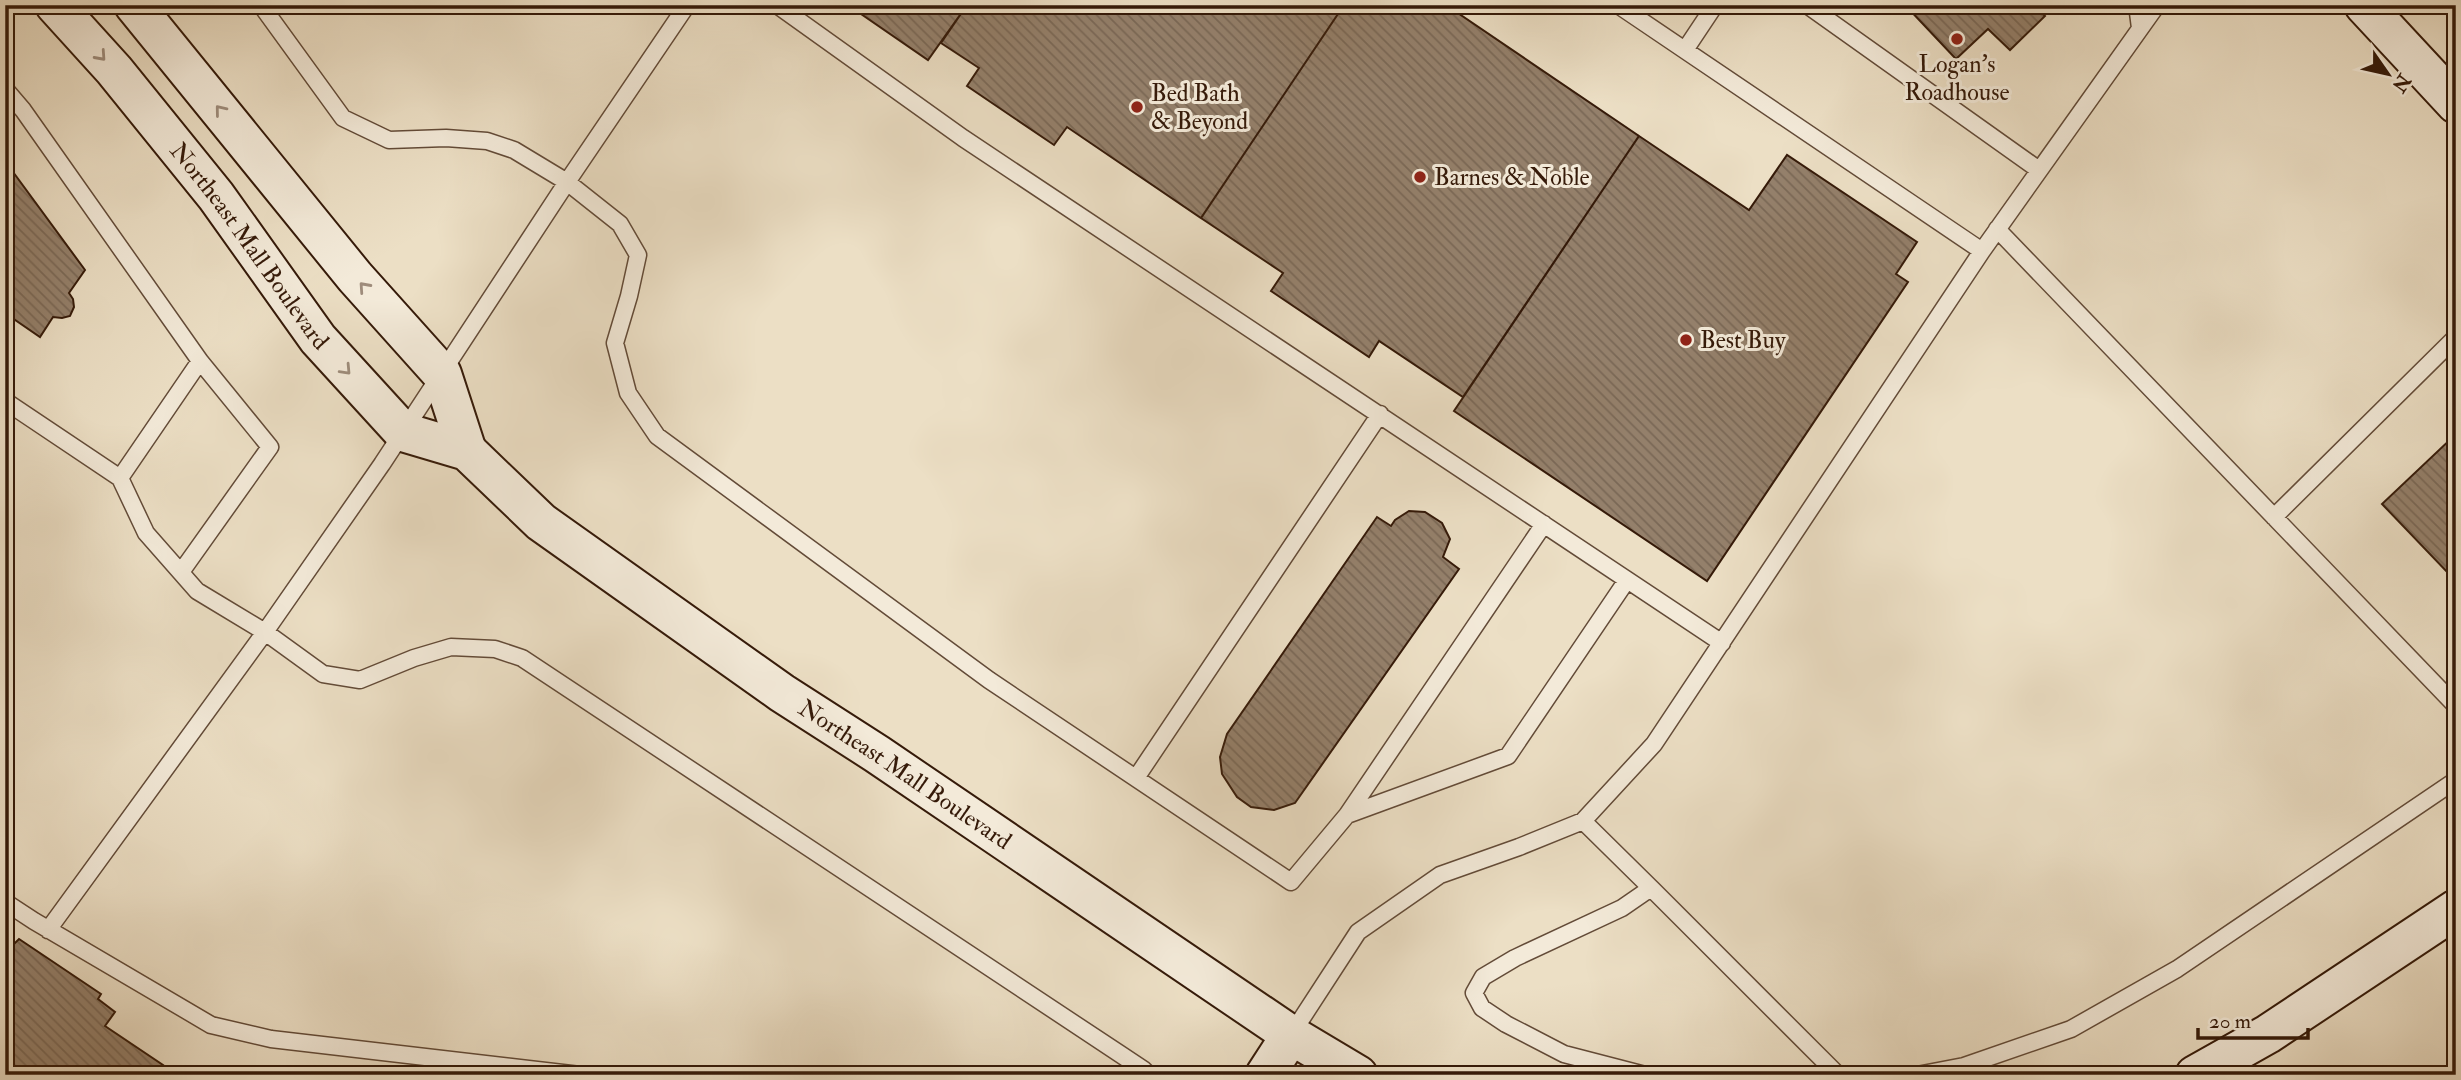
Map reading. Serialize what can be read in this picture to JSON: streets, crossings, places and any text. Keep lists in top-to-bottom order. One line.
{"streets":{"street":["Northeast Mall Boulevard"]},"places":["Logan's Roadhouse","Bed Bath & Beyond","Barnes & Noble","Best Buy"],"scale_bar":"20 m","north":"bottom right"}
